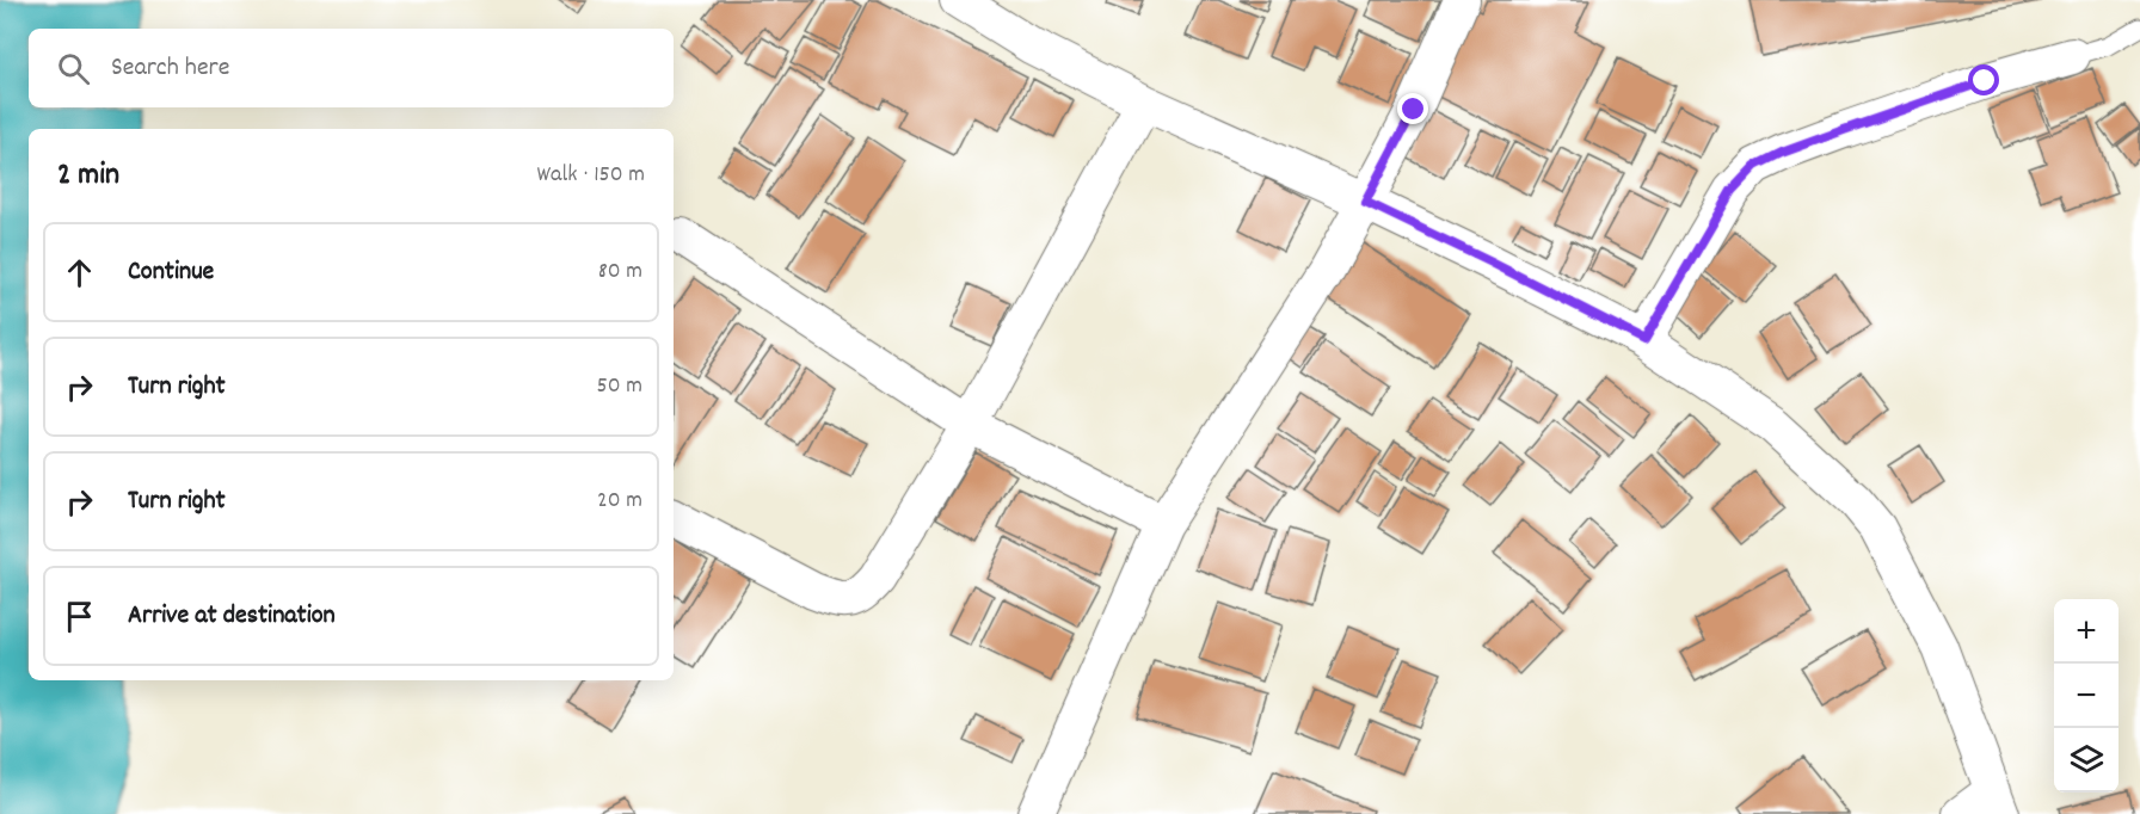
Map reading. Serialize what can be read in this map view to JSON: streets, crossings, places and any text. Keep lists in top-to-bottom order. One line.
{"page":{"search":"Search here","heading":["2 min","Walk · 150 m"],"list":[["Continue","80 m"],["Turn right","50 m"],["Turn right","20 m"],"Arrive at destination"],"map_buttons":["+","−"]}}
